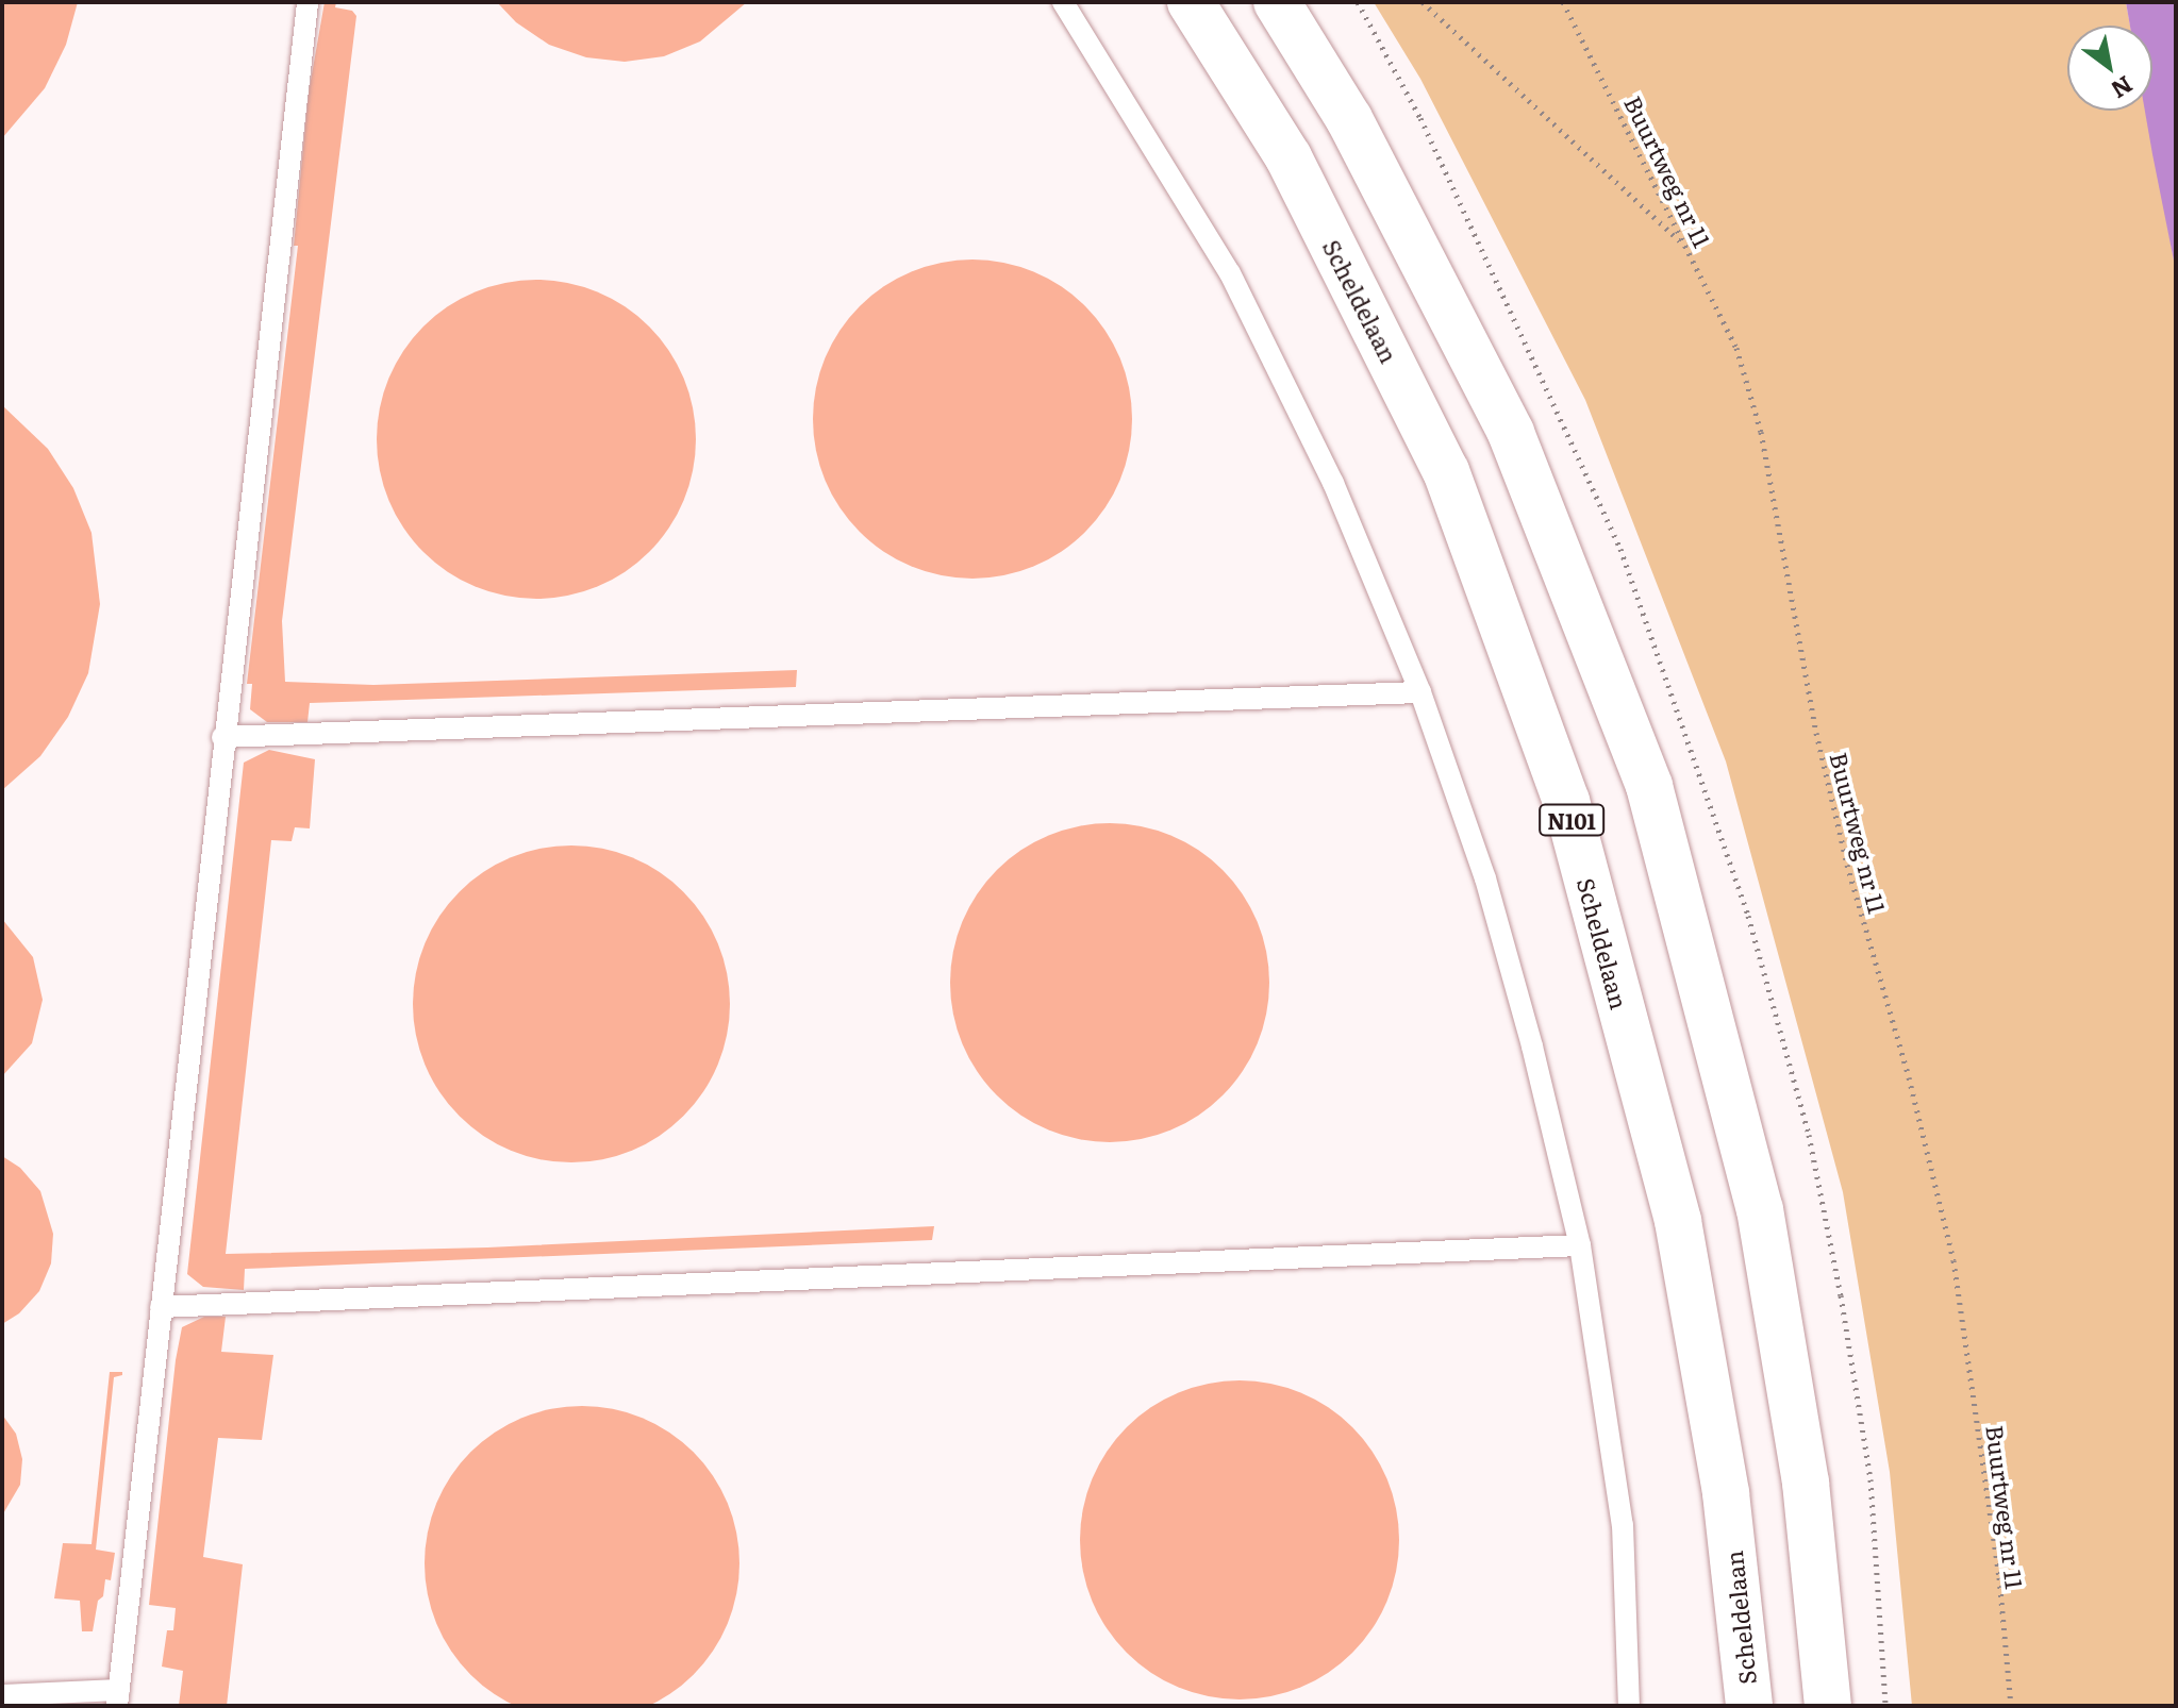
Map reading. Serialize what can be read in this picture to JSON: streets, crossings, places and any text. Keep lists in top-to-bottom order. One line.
{"streets":{"main road":["Scheldelaan","N101"],"path":["Buurtweg nr 11"]},"north":"bottom right"}
